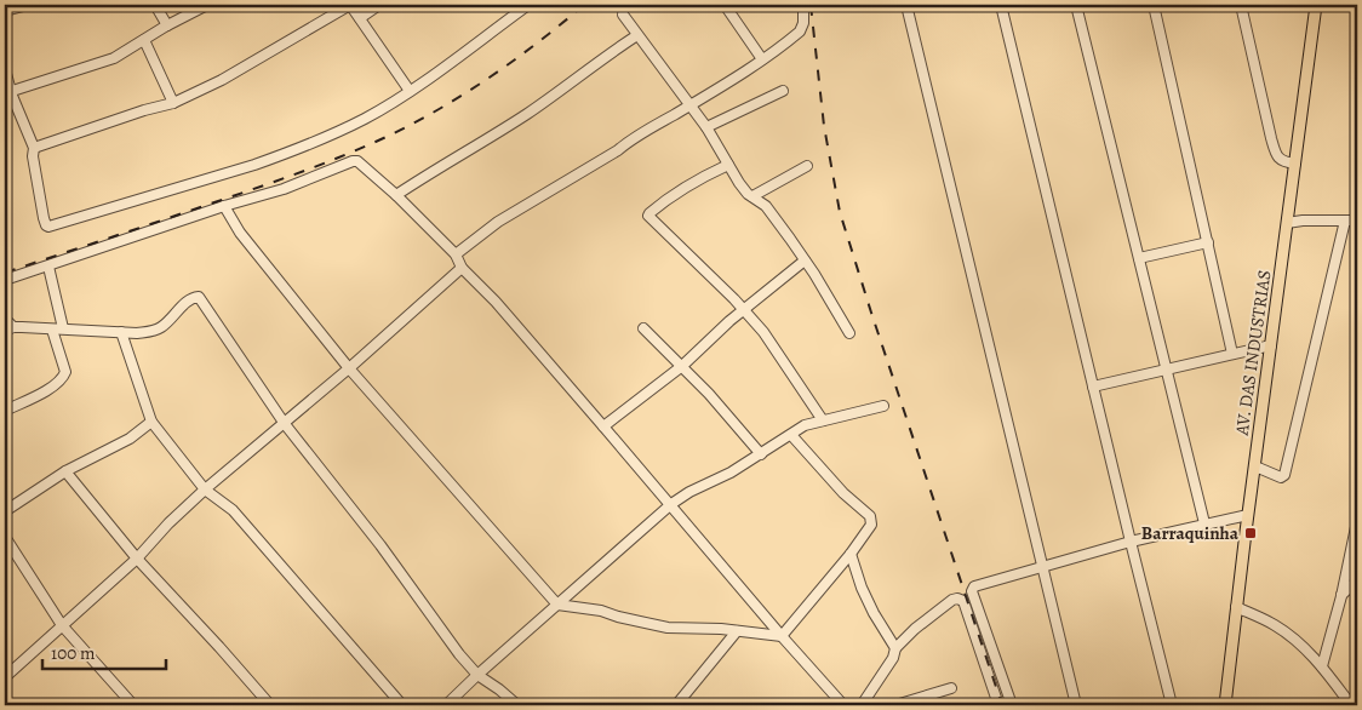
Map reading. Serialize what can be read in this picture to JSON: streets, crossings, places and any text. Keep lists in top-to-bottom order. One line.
{"streets":{"main road":["AV. DAS INDUSTRIAS"]},"places":{"transit":["Barraquinha"]},"scale_bar":"100 m"}
